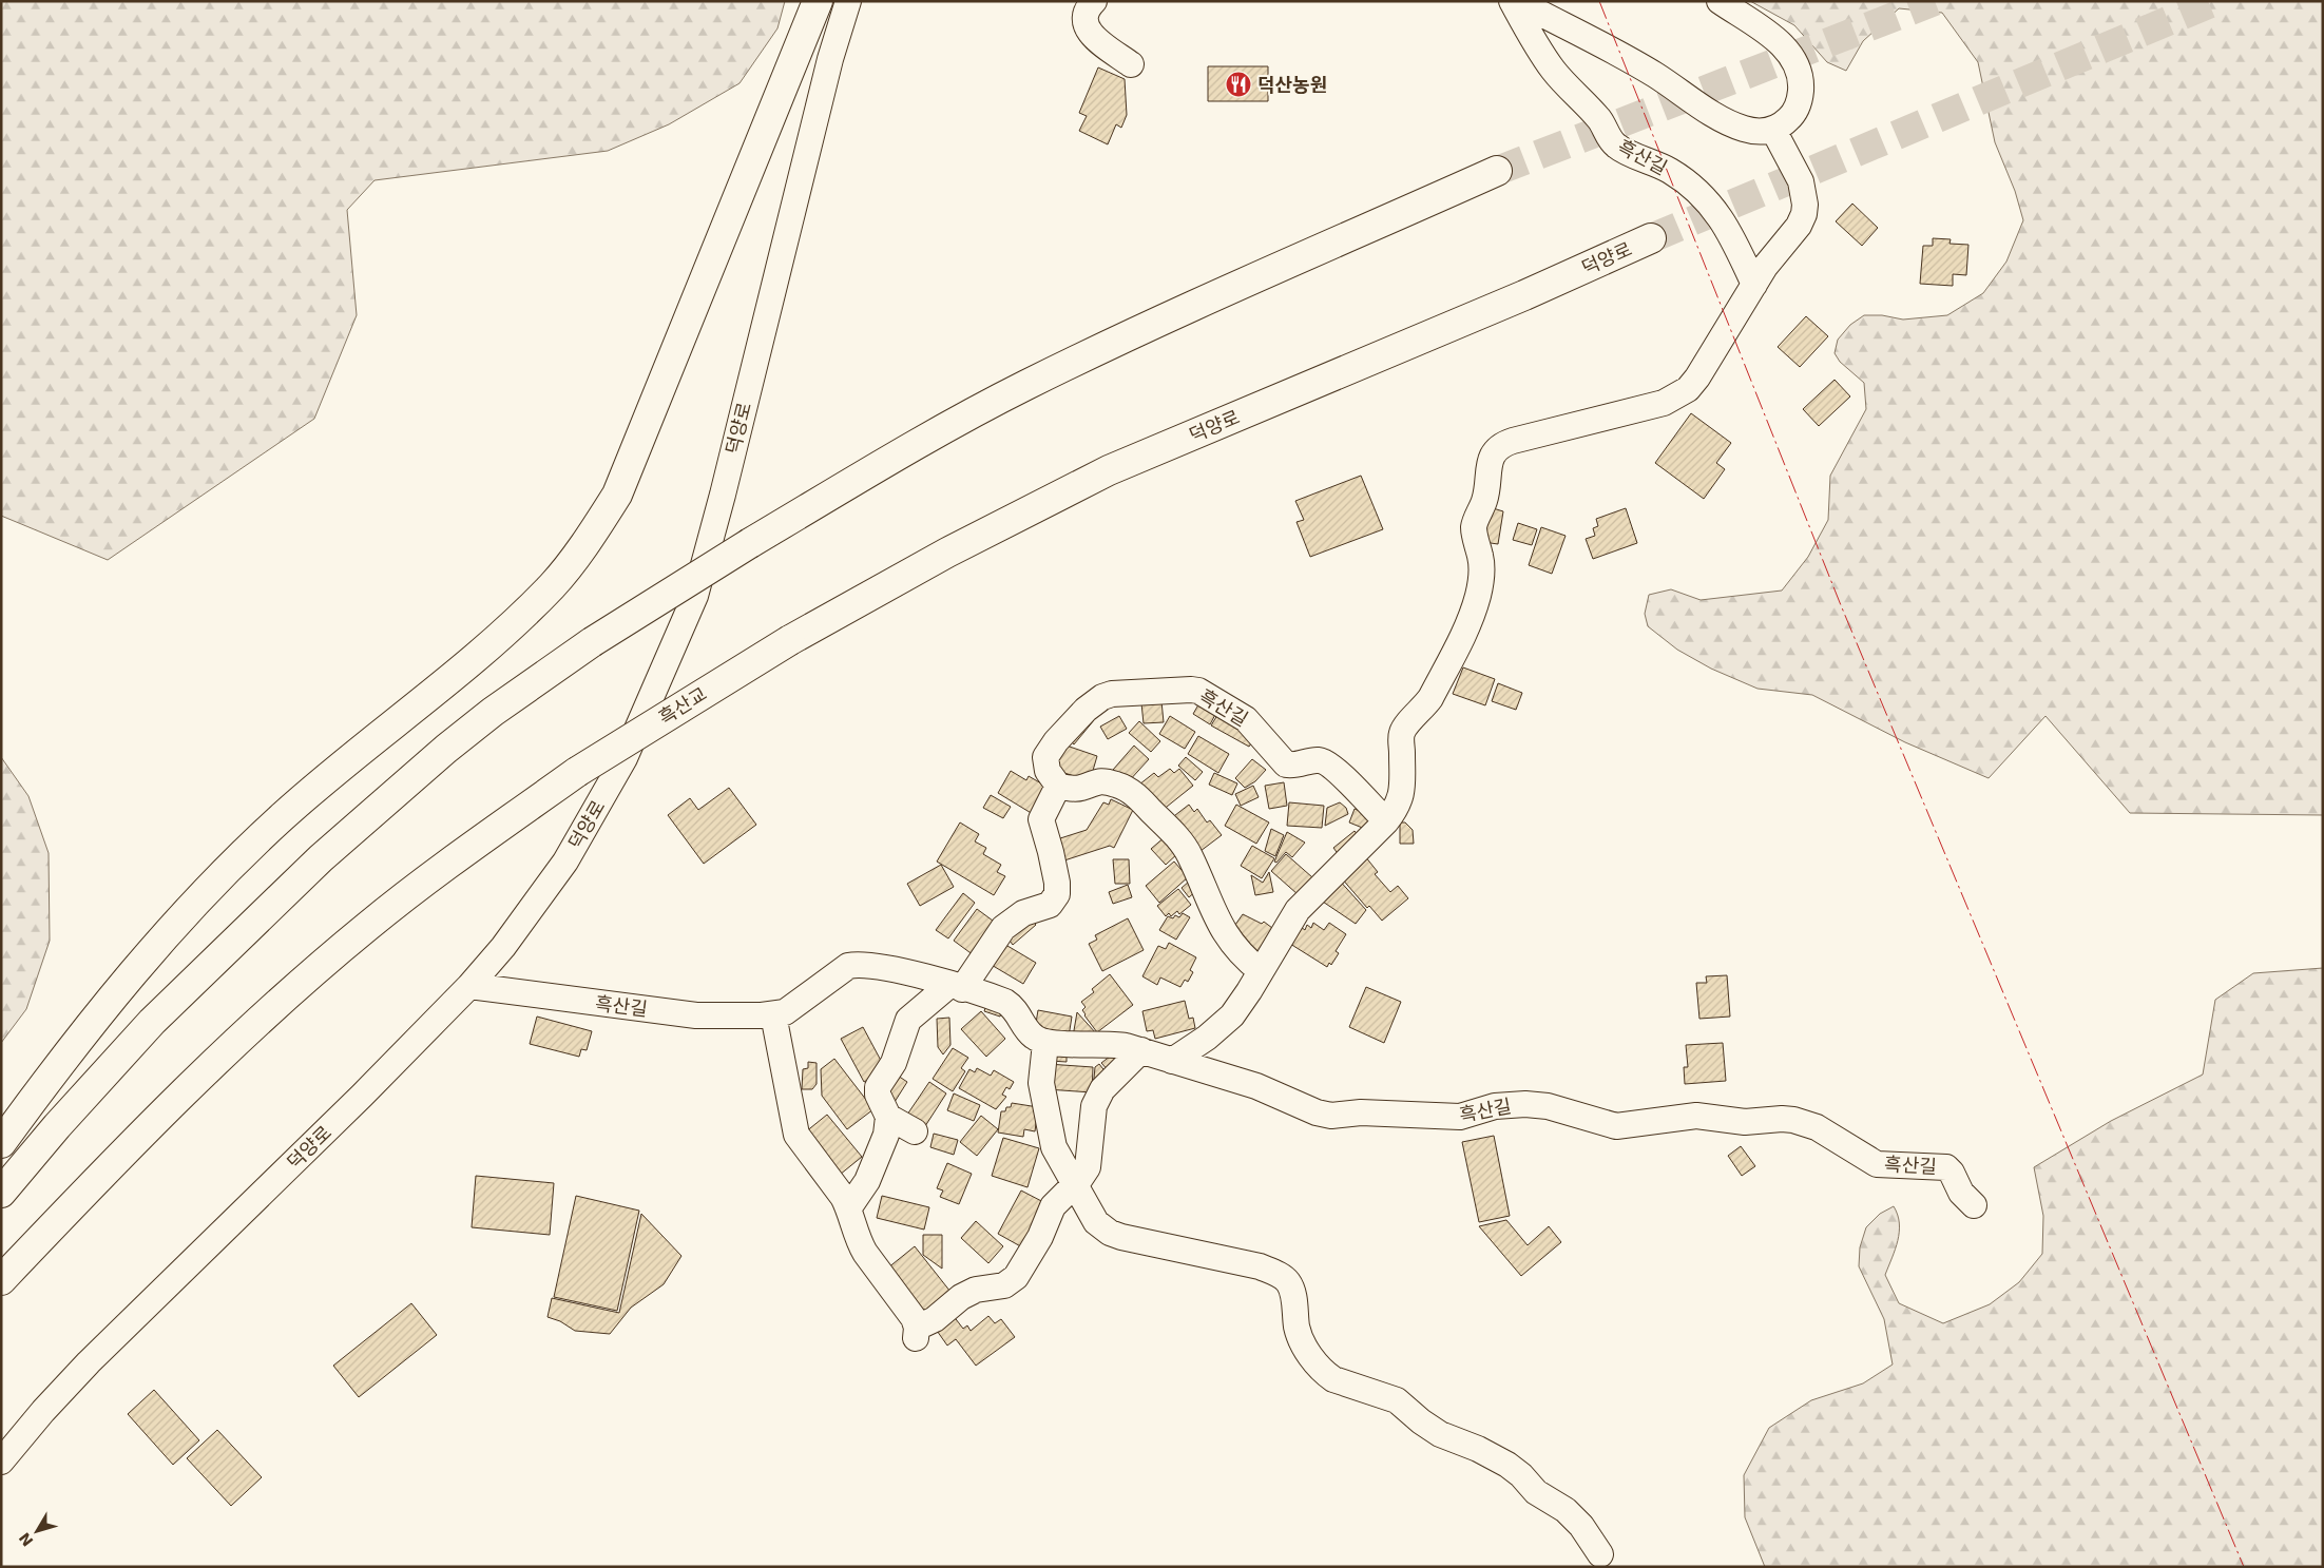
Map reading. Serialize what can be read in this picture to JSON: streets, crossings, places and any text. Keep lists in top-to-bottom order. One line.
{"streets":{"main road":["덕양로","흑산교"],"street":["흑산길"]},"crossings":[["흑산길","덕양로"],["덕양로","흑산교"]],"places":{"restaurant":["덕산농원"]},"north":"bottom left"}
